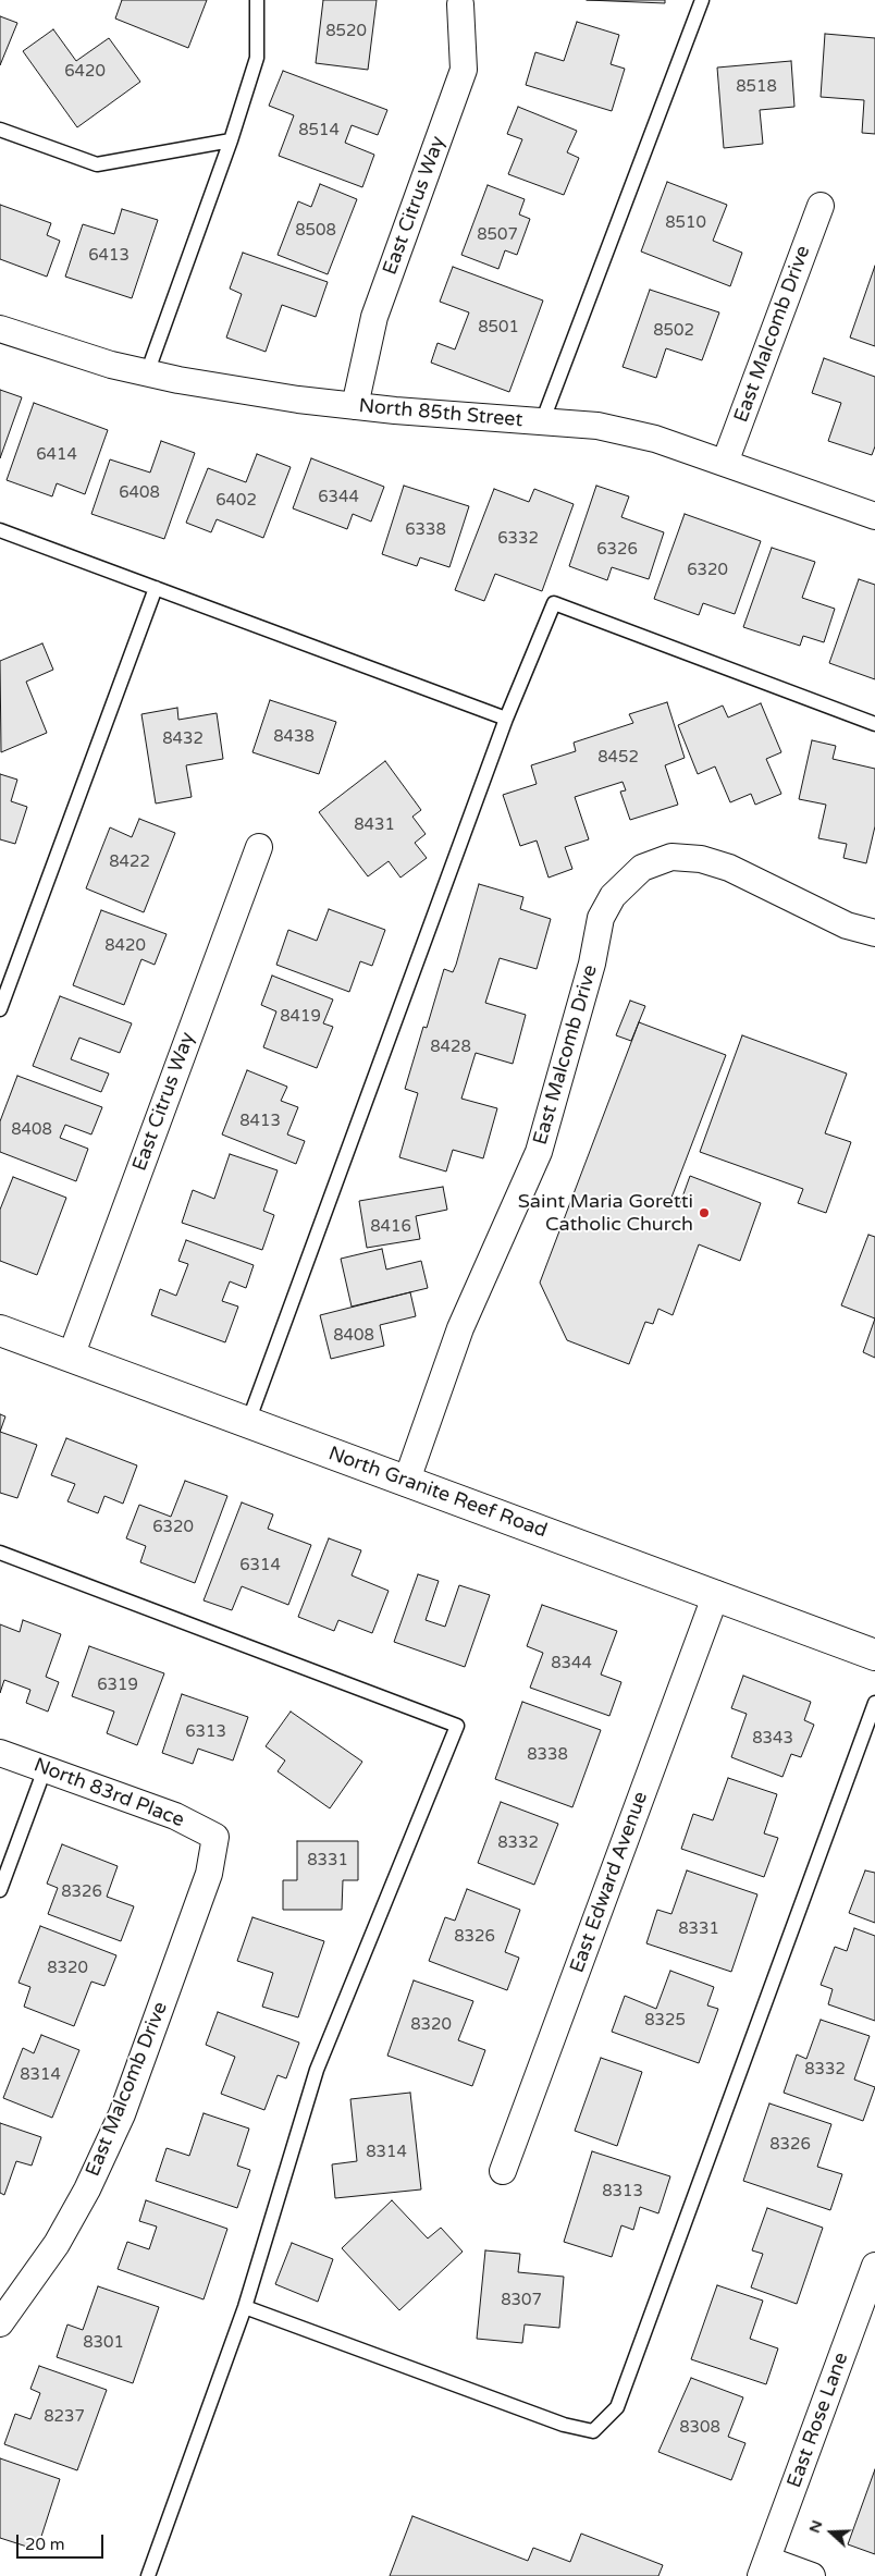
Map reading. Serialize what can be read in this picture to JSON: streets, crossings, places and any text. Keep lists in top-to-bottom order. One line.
{"streets":{"street":["East Citrus Way","East Malcomb Drive","North 85th Street","North Granite Reef Road","North 83rd Place","East Edward Avenue","East Rose Lane"]},"crossings":[["East Citrus Way","North 85th Street"],["East Citrus Way","North Granite Reef Road"],["East Malcomb Drive","North 85th Street"],["East Malcomb Drive","North Granite Reef Road"],["East Malcomb Drive","North 83rd Place"],["North Granite Reef Road","East Edward Avenue"]],"places":["Saint Maria Goretti Catholic Church"],"house_numbers":["8520","6420","8518","8514","8510","8508","8507","6413","8501","8502","6414","6408","6344","6402","6338","6332","6326","6320","8438","8432","8452","8431","8422","8420","8419","8428","8413","8408","8416","8408","6320","6314","8344","6319","6313","8343","8338","8332","8331","8326","8331","8326","8320","8325","8320","8332","8314","8326","8314","8313","8307","8301","8237","8308"],"scale_bar":"20 m","north":"left"}
